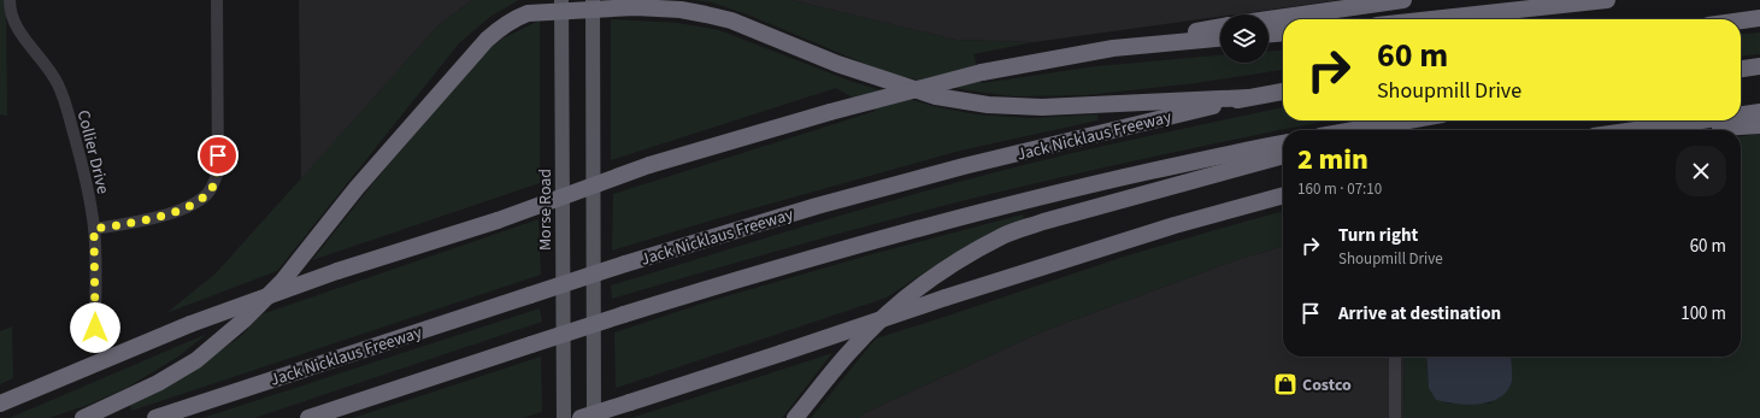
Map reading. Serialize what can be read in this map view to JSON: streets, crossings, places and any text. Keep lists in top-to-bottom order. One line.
{"streets":{"highway":["Jack Nicklaus Freeway"],"main road":["Morse Road"],"street":["Collier Drive"]},"places":{"shop":["Costco"]},"page":{"turn":["60 m","Shoupmill Drive"],"heading":["2 min","160 m · 07:10"],"list":[{"name":"Turn right","note":"Shoupmill Drive","value":"60 m"},{"name":"Arrive at destination","value":"100 m"}]}}
